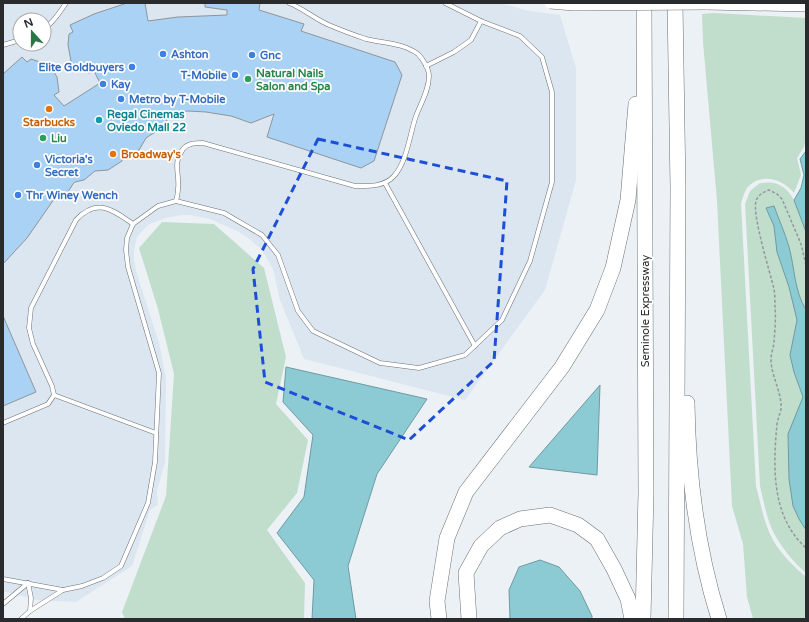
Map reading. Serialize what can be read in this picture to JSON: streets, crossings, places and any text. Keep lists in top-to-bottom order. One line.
{"streets":{"highway":["Seminole Expressway"]},"places":["Ashton","Gnc","Elite Goldbuyers","T-Mobile","Natural Nails Salon and Spa","Kay","Metro by T-Mobile","Starbucks","Regal Cinemas Oviedo Mall 22","Liu","Broadway's","Victoria's Secret","Thr Winey Wench"],"north":"top"}
